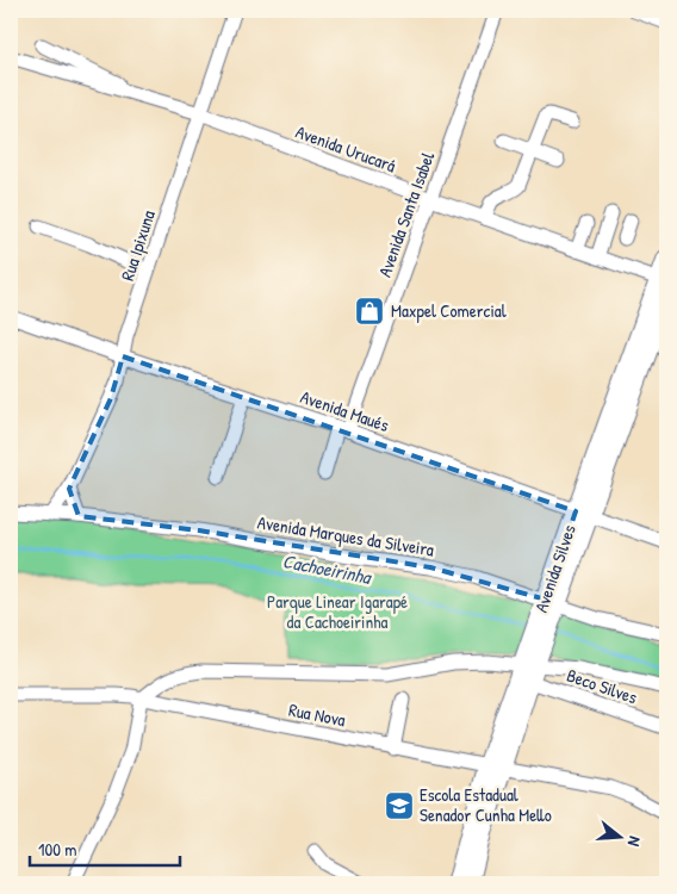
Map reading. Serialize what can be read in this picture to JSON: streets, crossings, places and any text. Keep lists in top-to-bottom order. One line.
{"streets":{"main road":["Avenida Silves"],"street":["Avenida Urucará","Avenida Santa Isabel","Rua Ipixuna","Avenida Maués","Avenida Marques da Silveira","Beco Silves","Rua Nova"]},"crossings":[["Avenida Urucará","Avenida Santa Isabel"],["Avenida Urucará","Rua Ipixuna"],["Avenida Urucará","Avenida Silves"],["Avenida Santa Isabel","Avenida Maués"],["Rua Ipixuna","Avenida Maués"],["Rua Ipixuna","Avenida Marques da Silveira"],["Avenida Maués","Avenida Silves"],["Avenida Marques da Silveira","Avenida Silves"],["Avenida Silves","Beco Silves"],["Avenida Silves","Rua Nova"]],"water":["Cachoeirinha"],"parks":["Parque Linear Igarapé da Cachoeirinha"],"places":{"shop":["Maxpel Comercial"],"school or university":["Escola Estadual Senador Cunha Mello"]},"scale_bar":"100 m","north":"right"}
